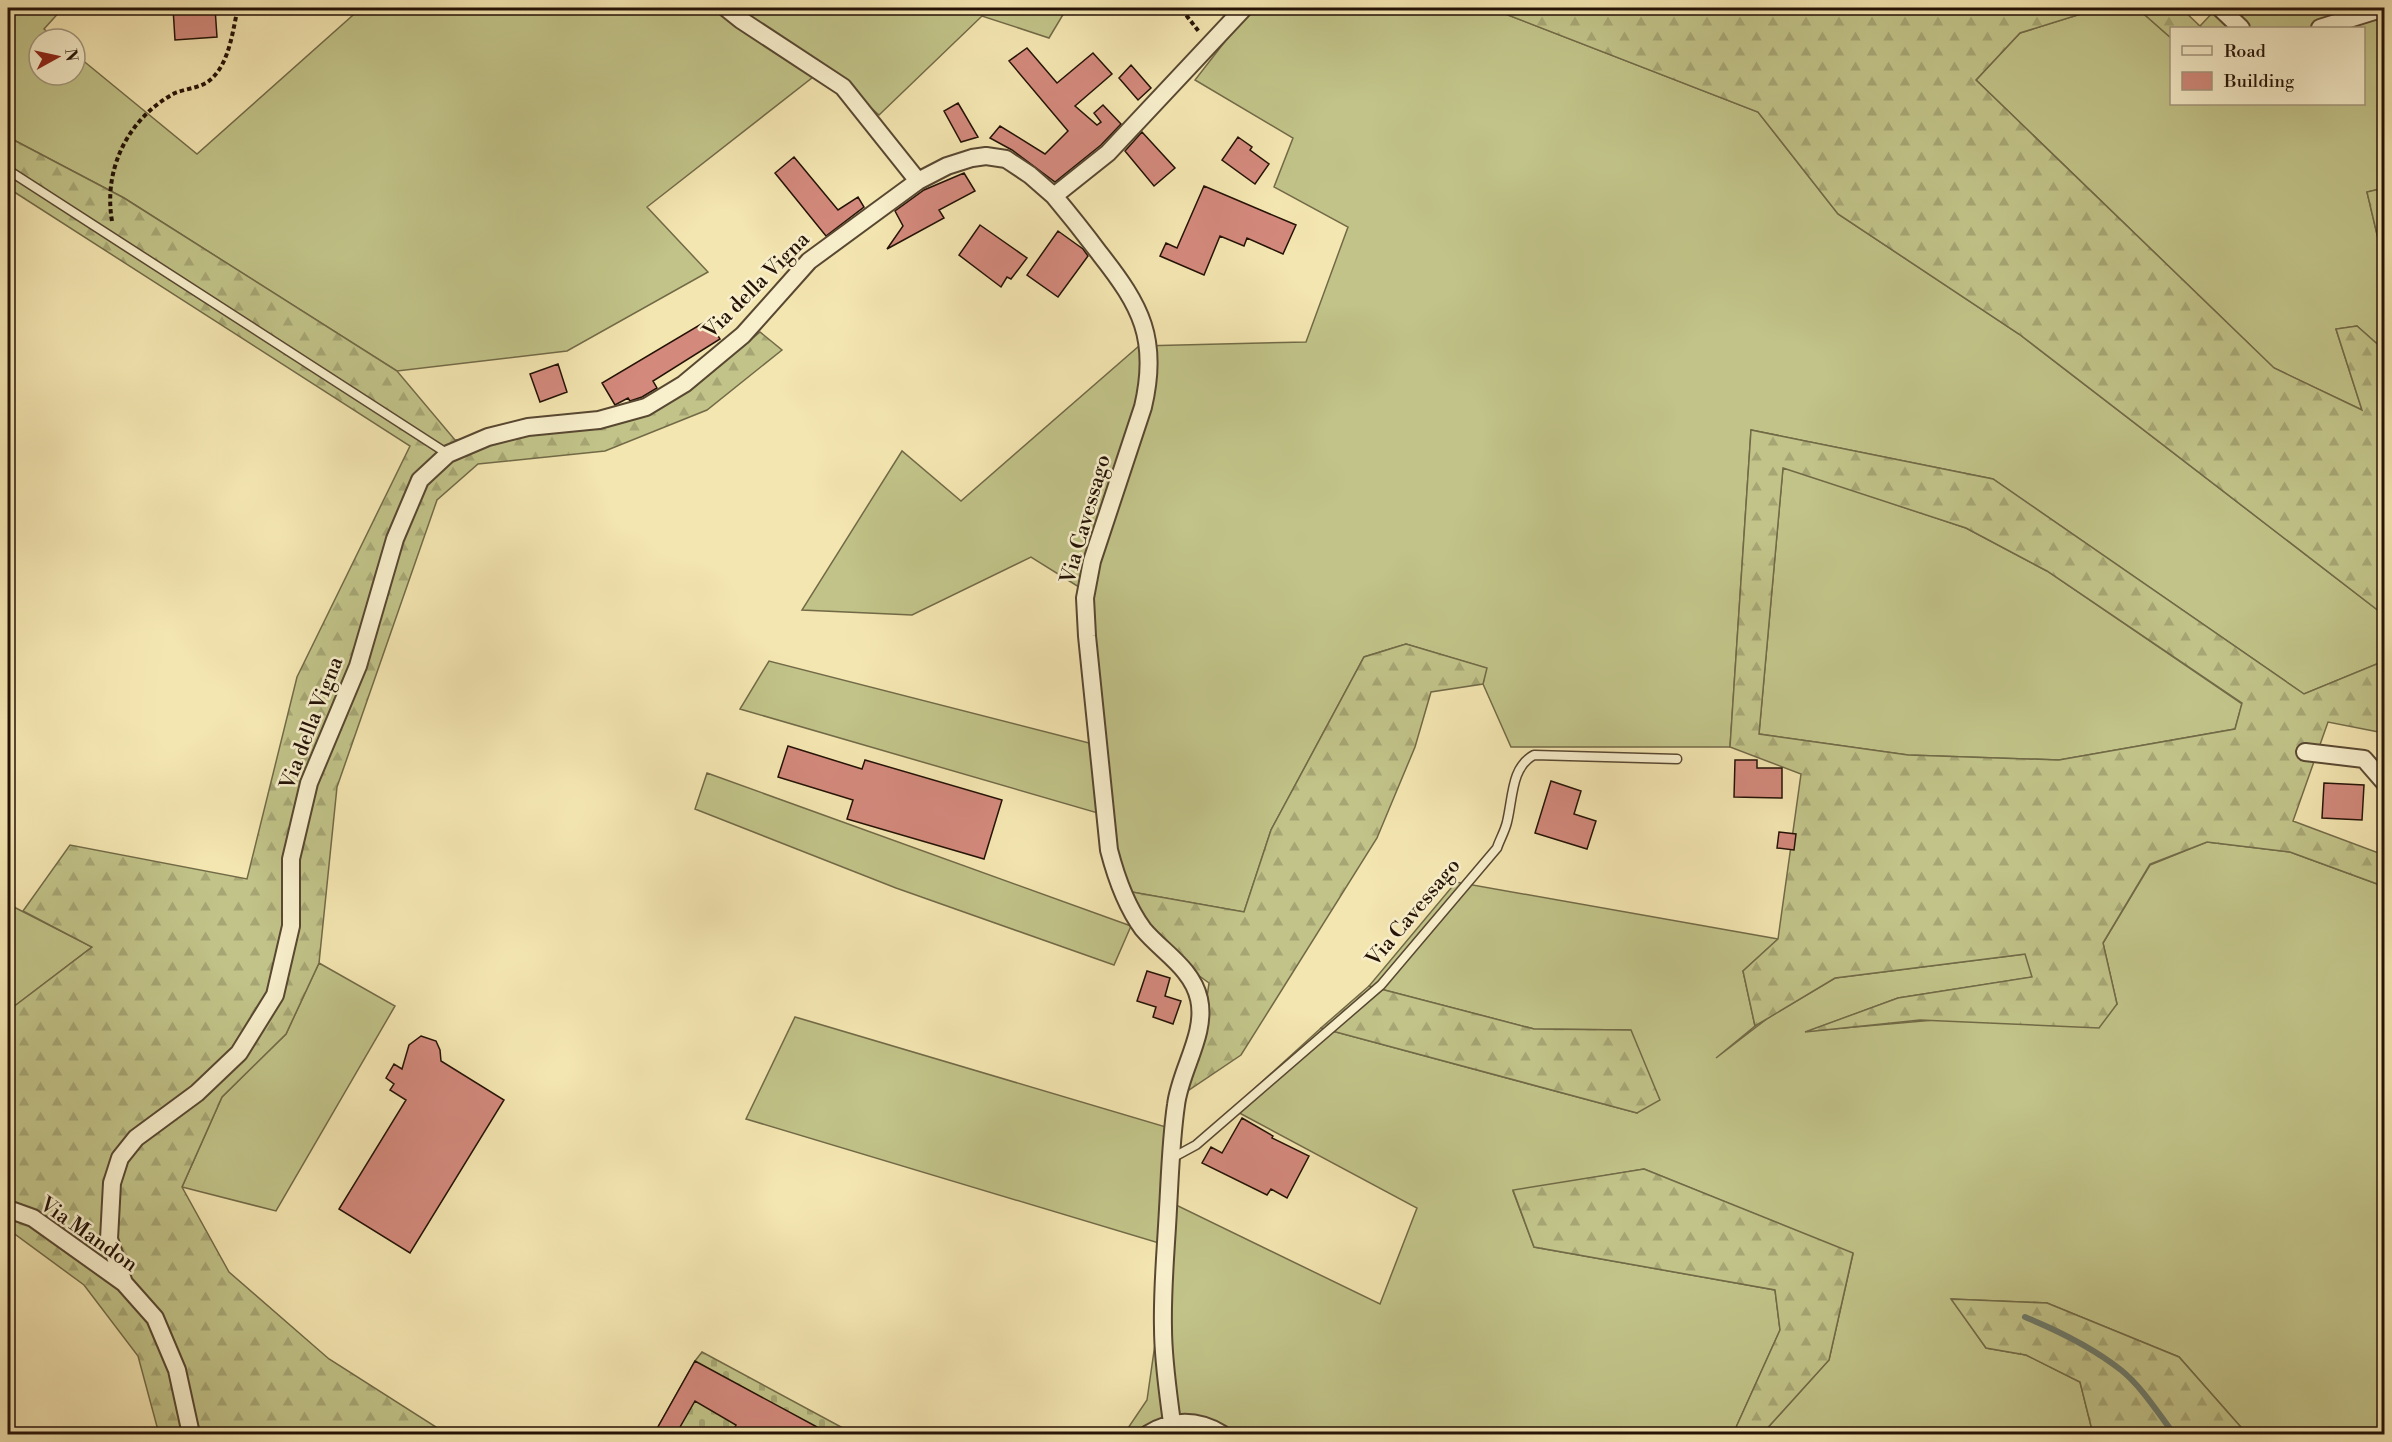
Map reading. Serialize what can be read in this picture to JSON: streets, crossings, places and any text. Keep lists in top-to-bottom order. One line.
{"streets":{"street":["Via della Vigna","Via Cavessago","Via Mandon"]},"crossings":[["Via della Vigna","Via Cavessago"],["Via della Vigna","Via Mandon"]],"legend":["Road","Building"],"north":"right"}
